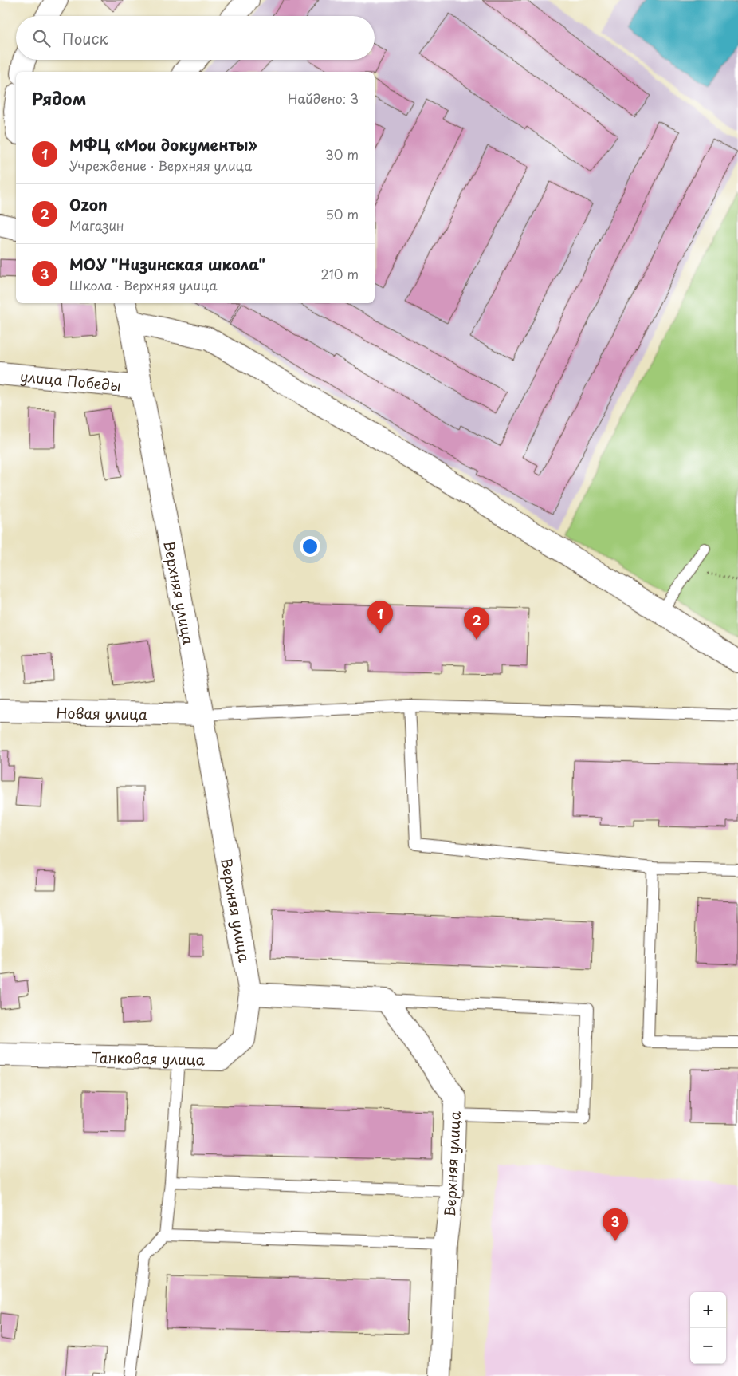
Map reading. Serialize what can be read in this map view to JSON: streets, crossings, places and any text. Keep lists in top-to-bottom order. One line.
{"streets":{"street":["улица Победы","Верхняя улица","Новая улица","Танковая улица"]},"crossings":[["улица Победы","Верхняя улица"],["Верхняя улица","Новая улица"],["Верхняя улица","Танковая улица"]],"page":{"search":"Поиск","heading":["Рядом","Найдено: 3"],"list":[{"mark":"1","name":"МФЦ «Мои документы»","note":"Учреждение · Верхняя улица","value":"30 m"},{"mark":"2","name":"Ozon","note":"Магазин","value":"50 m"},{"mark":"3","name":"МОУ \"Низинская школа\"","note":"Школа · Верхняя улица","value":"210 m"}],"pins":["1","2","3"],"map_buttons":["+","−"]}}
